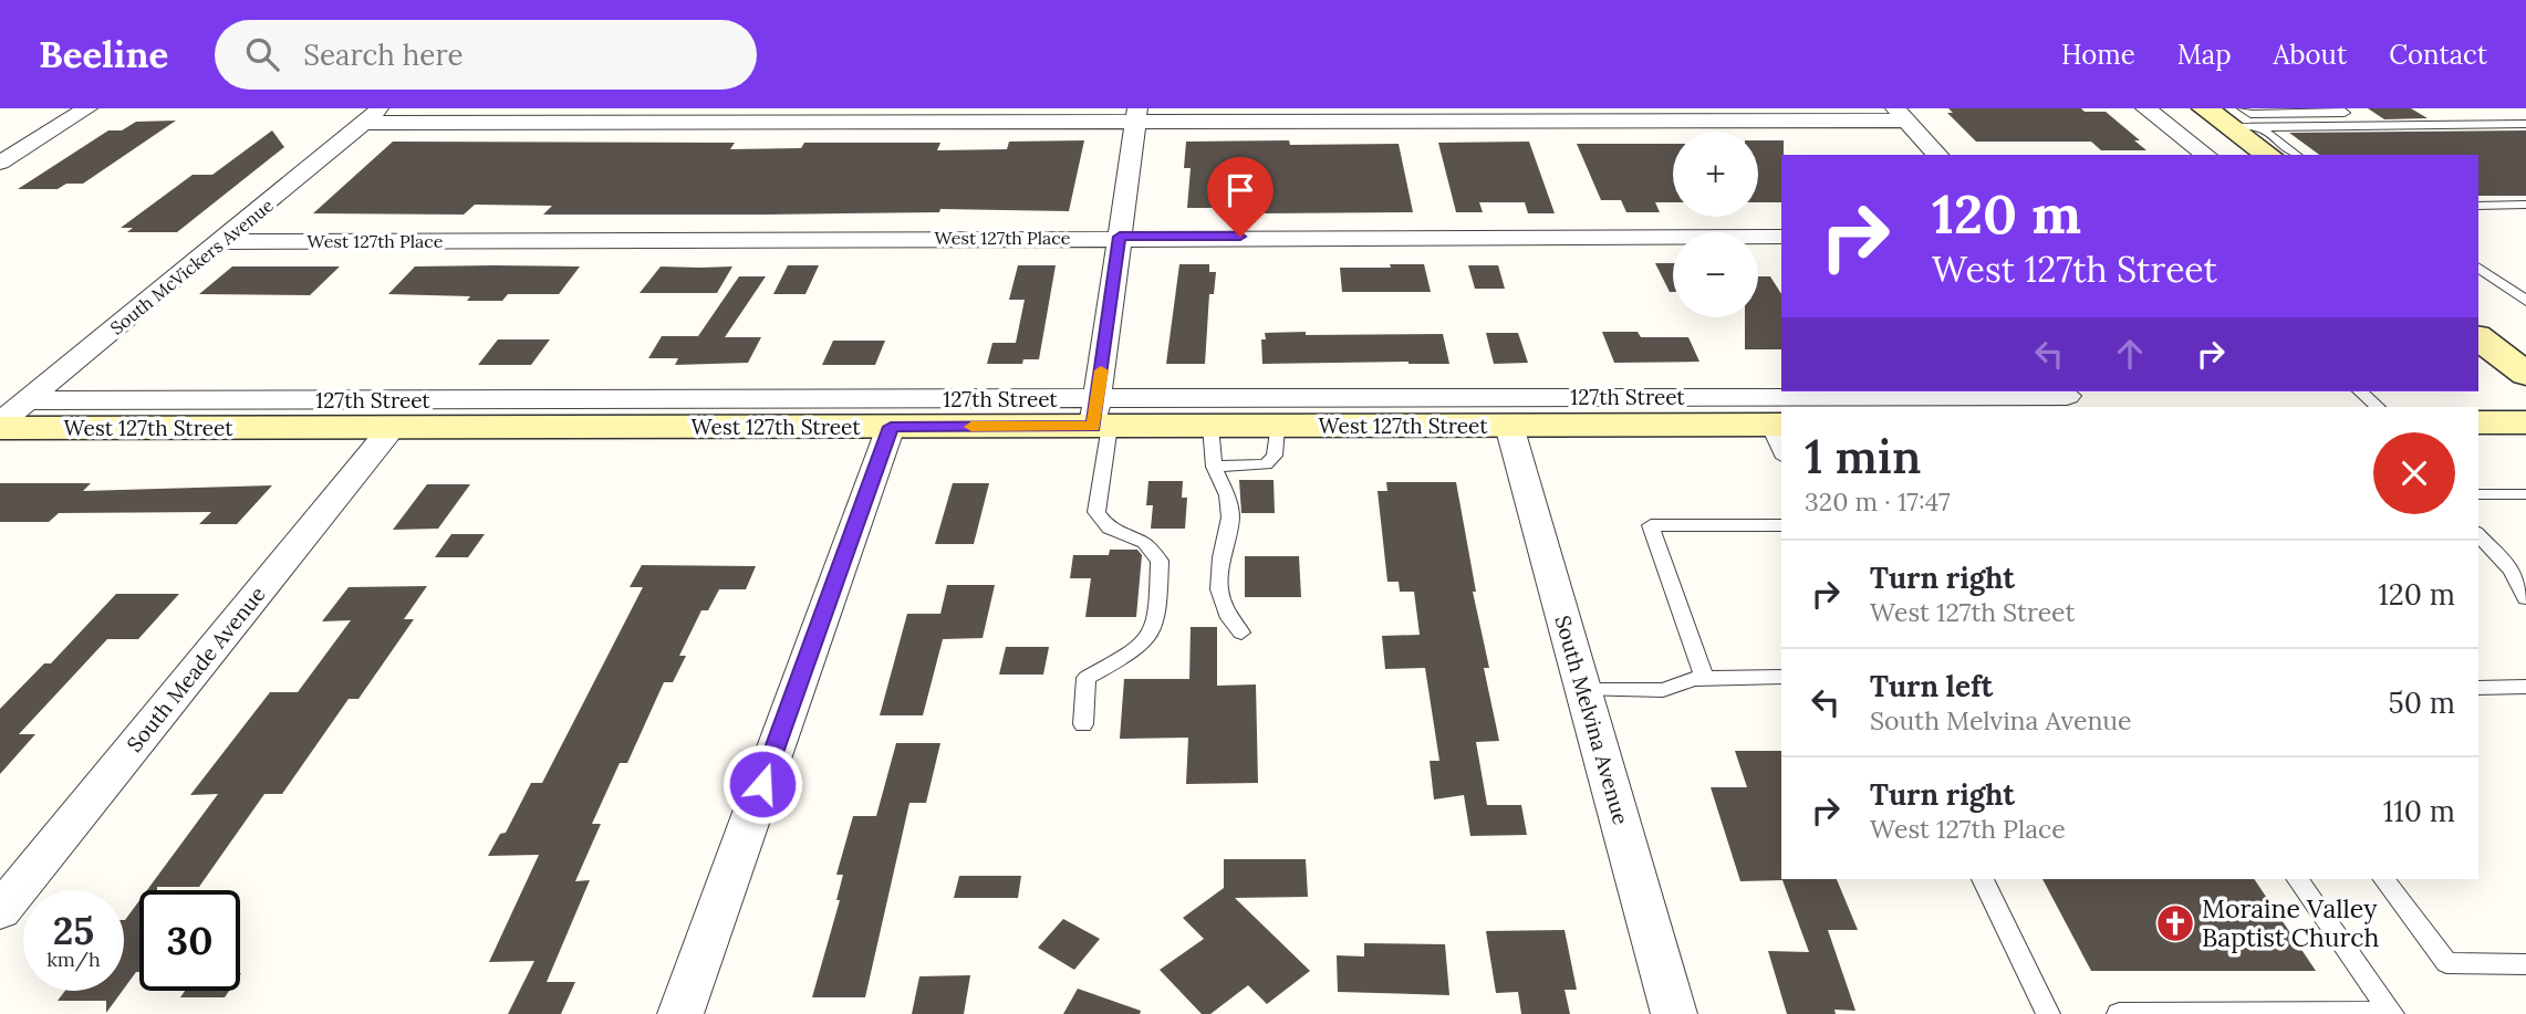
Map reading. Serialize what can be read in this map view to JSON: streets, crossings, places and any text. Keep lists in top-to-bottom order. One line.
{"streets":{"main road":["West 127th Street"],"street":["West 127th Place","South McVickers Avenue","127th Street","South Meade Avenue","South Melvina Avenue"]},"crossings":[["West 127th Place","South McVickers Avenue"],["South McVickers Avenue","127th Street"],["South McVickers Avenue","West 127th Street"],["127th Street","West 127th Street"],["West 127th Street","South Meade Avenue"],["West 127th Street","South Melvina Avenue"]],"places":{"church":["Moraine Valley Baptist Church"]},"page":{"header":"Beeline","search":"Search here","nav":["Home","Map","About","Contact"],"map_buttons":["+","−"],"turn":["120 m","West 127th Street"],"heading":["1 min","320 m · 17:47"],"list":[{"name":"Turn right","note":"West 127th Street","value":"120 m"},{"name":"Turn left","note":"South Melvina Avenue","value":"50 m"},{"name":"Turn right","note":"West 127th Place","value":"110 m"}],"speed":"25 km/h","limit":"30"}}
